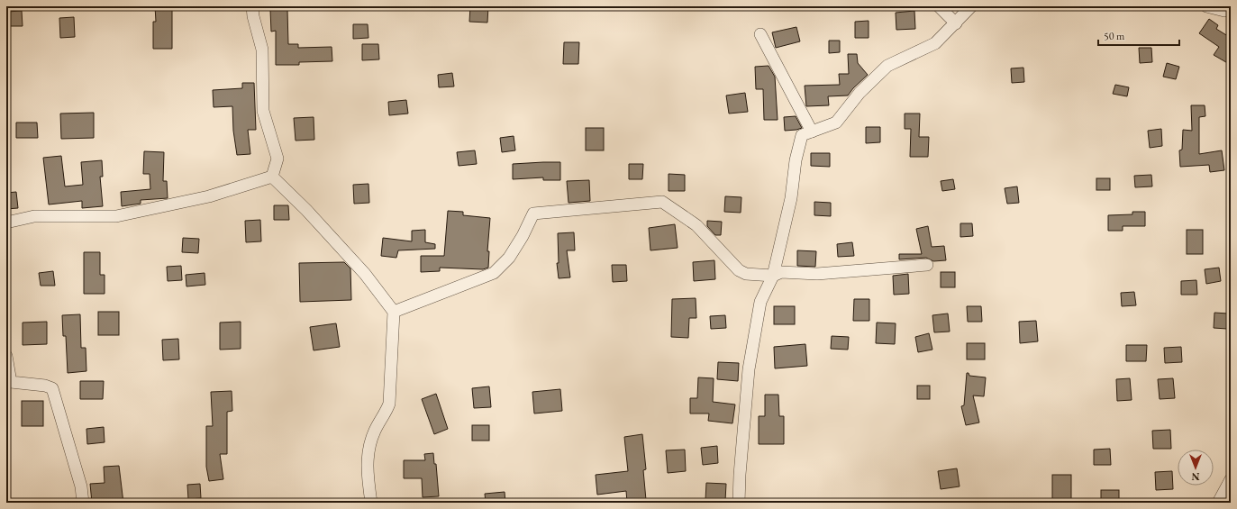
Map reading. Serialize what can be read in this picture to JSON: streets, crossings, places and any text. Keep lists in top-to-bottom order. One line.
{"scale_bar":"50 m","north":"bottom"}
